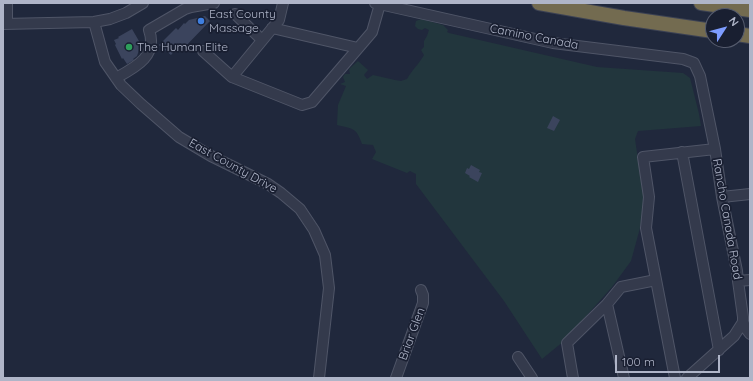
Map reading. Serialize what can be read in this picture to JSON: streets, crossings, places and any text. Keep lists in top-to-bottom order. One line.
{"streets":{"street":["Camino Canada","East County Drive","Rancho Canada Road","Briar Glen"]},"crossings":[["Camino Canada","Rancho Canada Road"]],"places":["East County Massage","The Human Elite"],"scale_bar":"100 m","north":"top right"}
